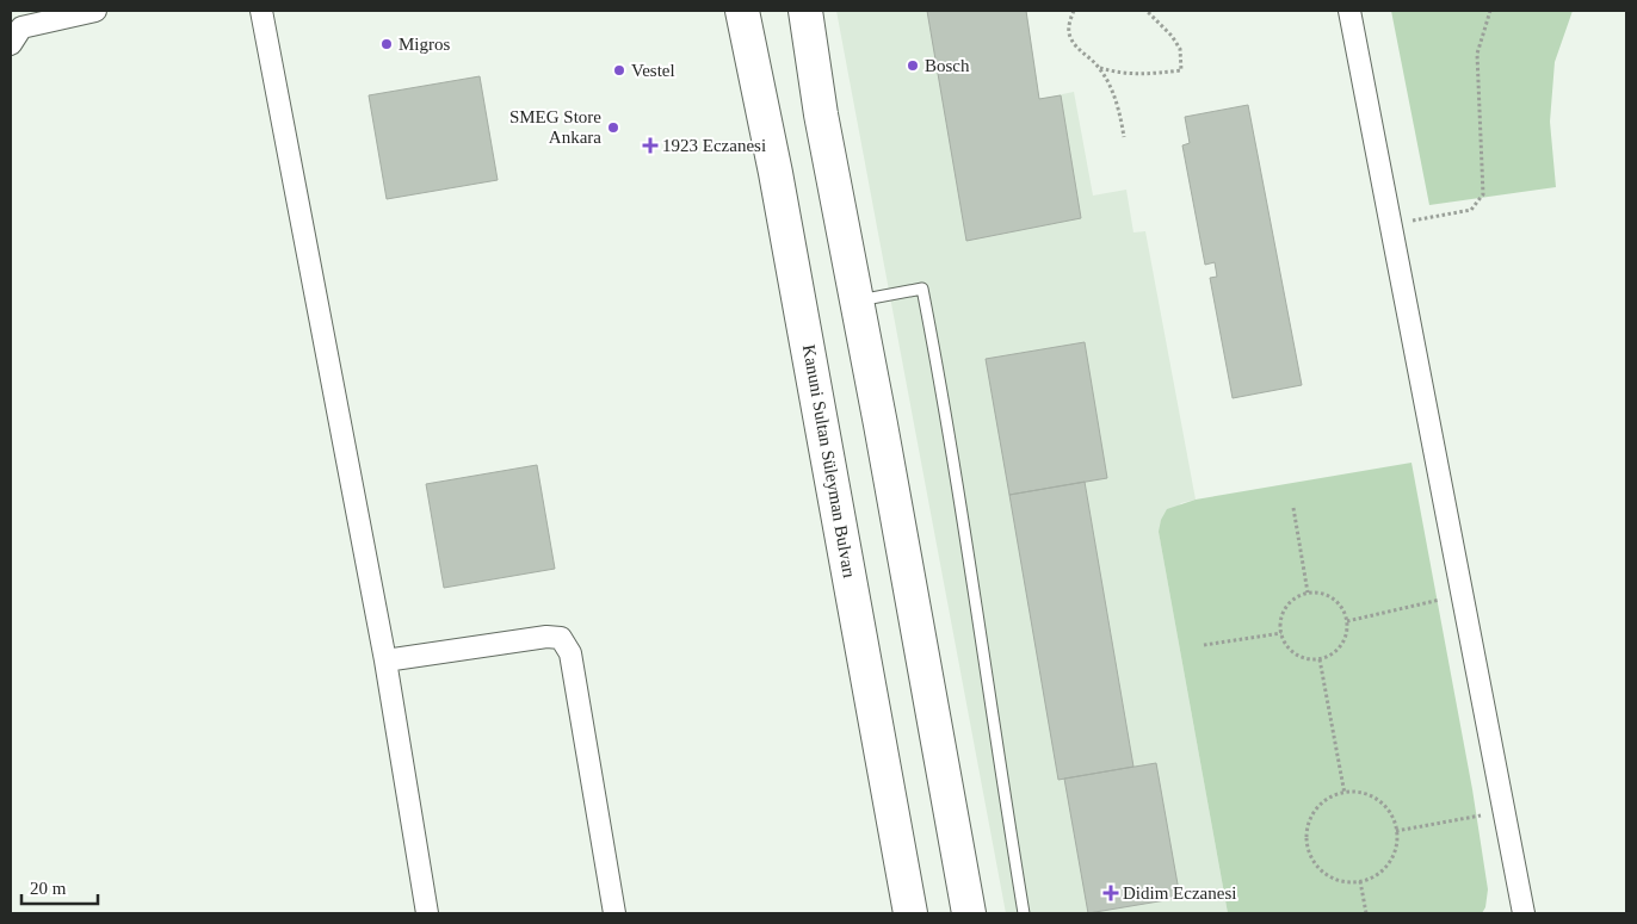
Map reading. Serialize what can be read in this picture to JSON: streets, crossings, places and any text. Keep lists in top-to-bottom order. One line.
{"streets":{"main road":["Kanuni Sultan Süleyman Bulvarı"]},"places":{"other":["Migros","Bosch","Vestel","SMEG Store Ankara"],"health":["1923 Eczanesi","Didim Eczanesi"]},"scale_bar":"20 m"}
